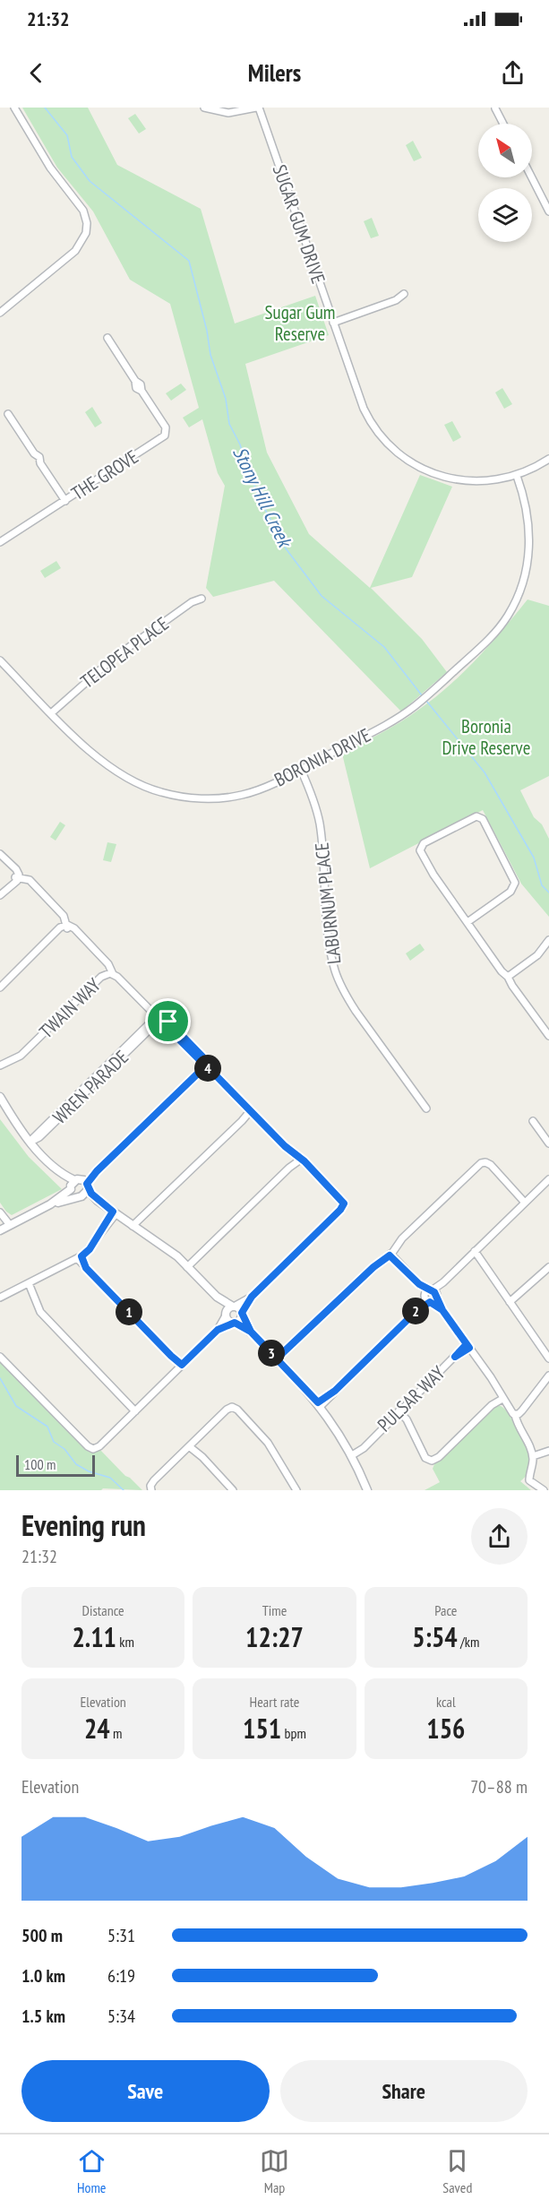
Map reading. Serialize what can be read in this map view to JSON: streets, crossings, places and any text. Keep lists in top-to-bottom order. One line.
{"streets":{"street":["SUGAR GUM DRIVE","THE GROVE","TELOPEA PLACE","BORONIA DRIVE","LABURNUM PLACE","TWAIN WAY","WREN PARADE","PULSAR WAY"]},"crossings":[["SUGAR GUM DRIVE","BORONIA DRIVE"],["TELOPEA PLACE","BORONIA DRIVE"],["BORONIA DRIVE","LABURNUM PLACE"],["TWAIN WAY","WREN PARADE"]],"water":["Stony Hill Creek"],"parks":["Sugar Gum Reserve","Boronia Drive Reserve"],"scale_bar":"100 m","north":"top left","page":{"status":"21:32","header":"Milers","pins":["4","2","1","3"],"scale":"100 m","heading":["Evening run","21:32"],"stats":[["Distance","2.11 km"],["Time","12:27"],["Pace","5:54 /km"],["Elevation","24 m"],["Heart rate","151 bpm"],["kcal","156"]],"chart":["Elevation","70–88 m"],"list":[{"name":"500 m","note":"5:31"},{"name":"1.0 km","note":"6:19"},{"name":"1.5 km","note":"5:34"}],"buttons":["Save","Share"],"tabs":["Home","Map","Saved"]}}
